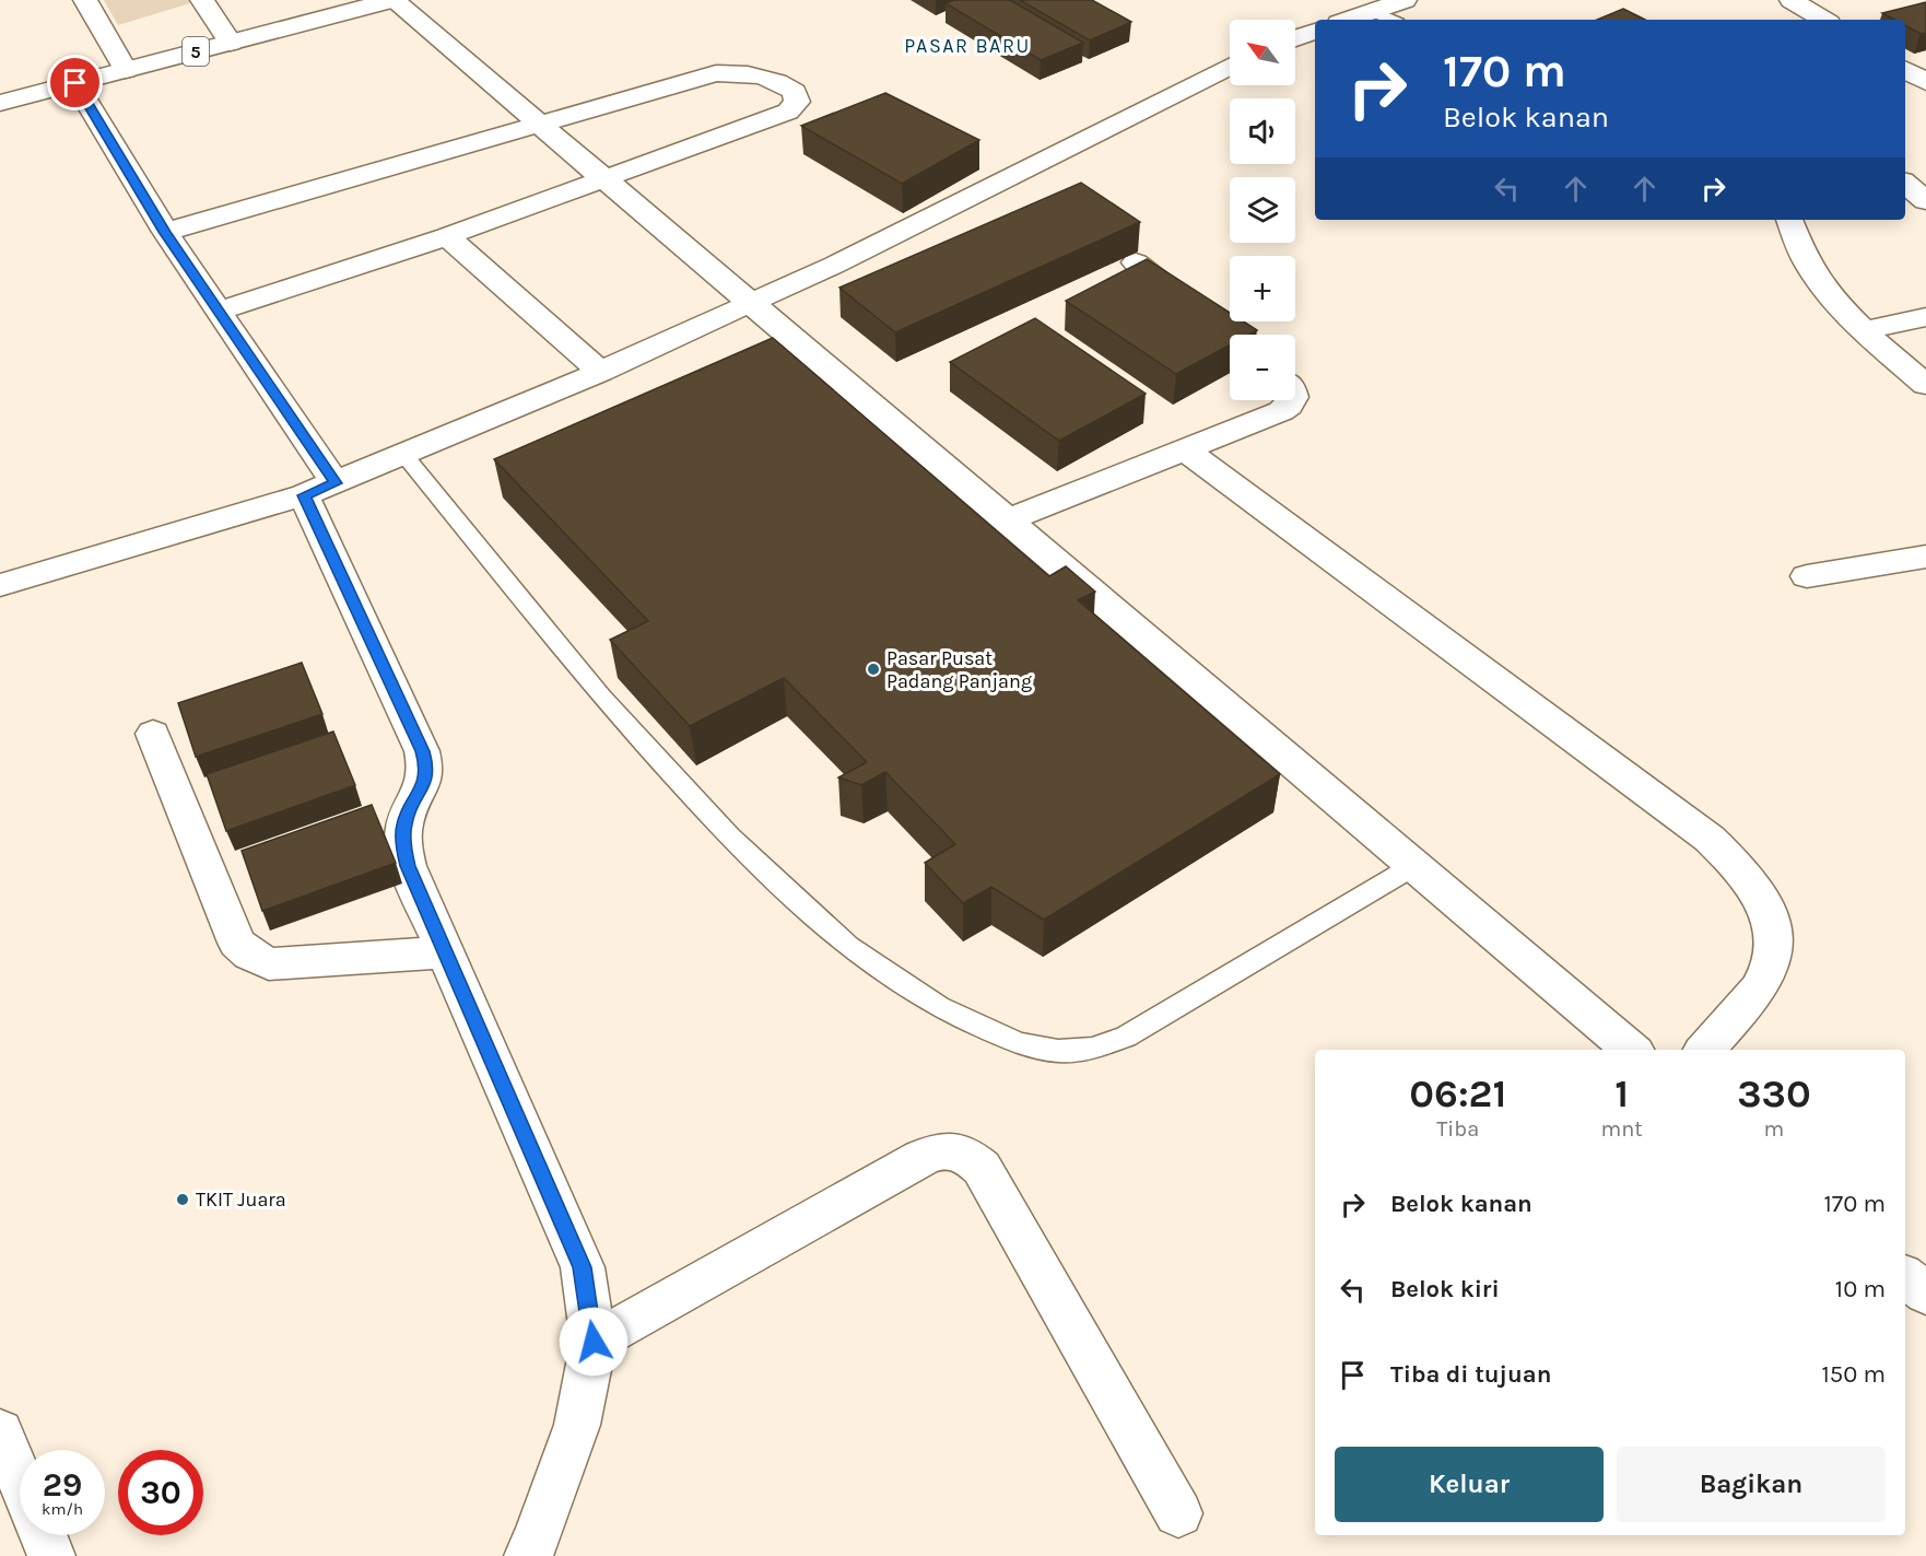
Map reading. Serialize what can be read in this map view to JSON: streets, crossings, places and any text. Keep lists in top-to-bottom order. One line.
{"streets":{"main road":["5"]},"districts":["PASAR BARU"],"places":["Pasar Pusat Padang Panjang","TKIT Juara"],"north":"top left","page":{"map_buttons":["+","−"],"turn":["170 m","Belok kanan"],"eta":["06:21","Tiba","1","mnt","330","m"],"list":[{"name":"Belok kanan","value":"170 m"},{"name":"Belok kiri","value":"10 m"},{"name":"Tiba di tujuan","value":"150 m"}],"buttons":["Keluar","Bagikan"],"speed":"29 km/h","limit":"30"}}
